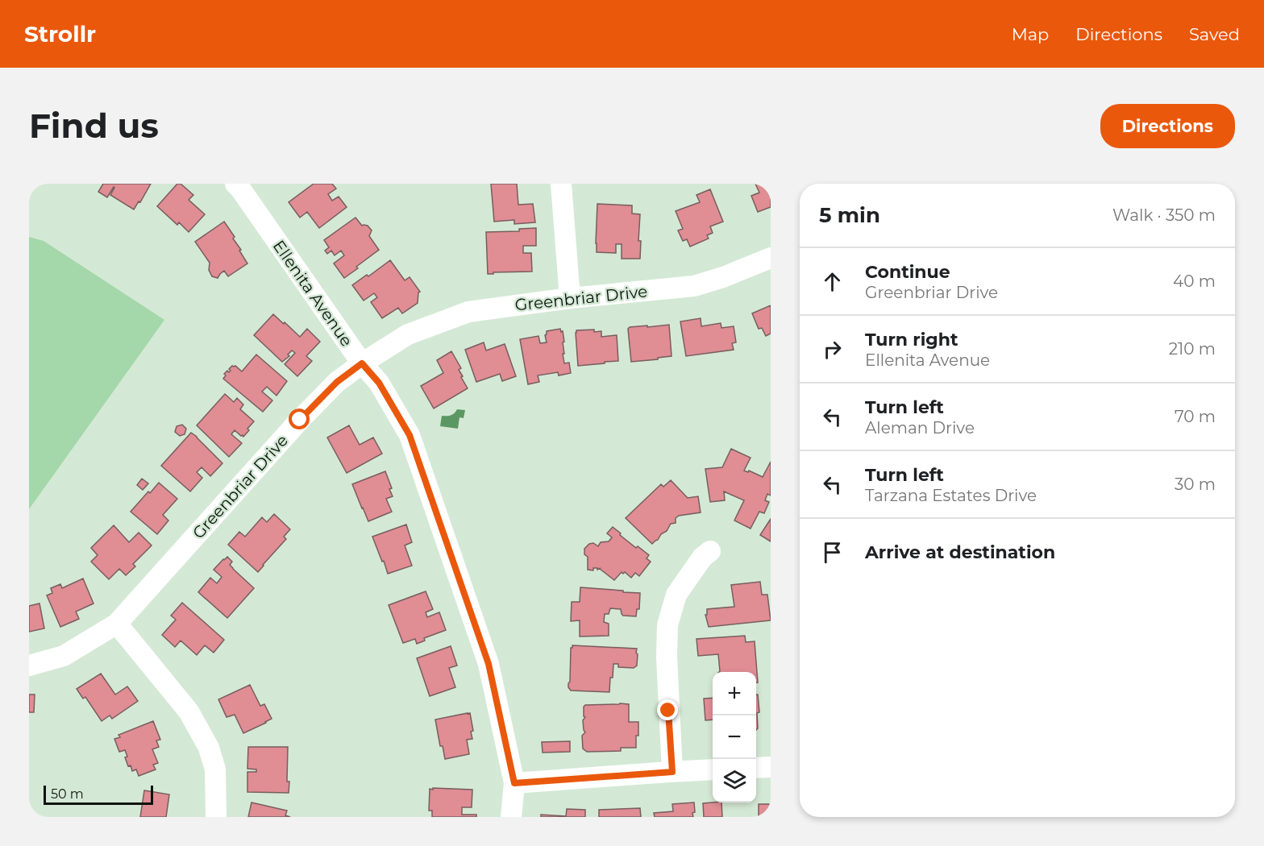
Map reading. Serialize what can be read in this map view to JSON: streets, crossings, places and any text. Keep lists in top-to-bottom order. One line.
{"streets":{"street":["Ellenita Avenue","Greenbriar Drive"]},"crossings":[["Ellenita Avenue","Greenbriar Drive"]],"scale_bar":"50 m","page":{"header":"Strollr","nav":["Map","Directions","Saved"],"buttons":"Directions","title":"Find us","heading":["5 min","Walk · 350 m"],"list":[["Continue","Greenbriar Drive","40 m"],["Turn right","Ellenita Avenue","210 m"],["Turn left","Aleman Drive","70 m"],["Turn left","Tarzana Estates Drive","30 m"],"Arrive at destination"],"map_buttons":["+","−"],"scale":"50 m"}}
